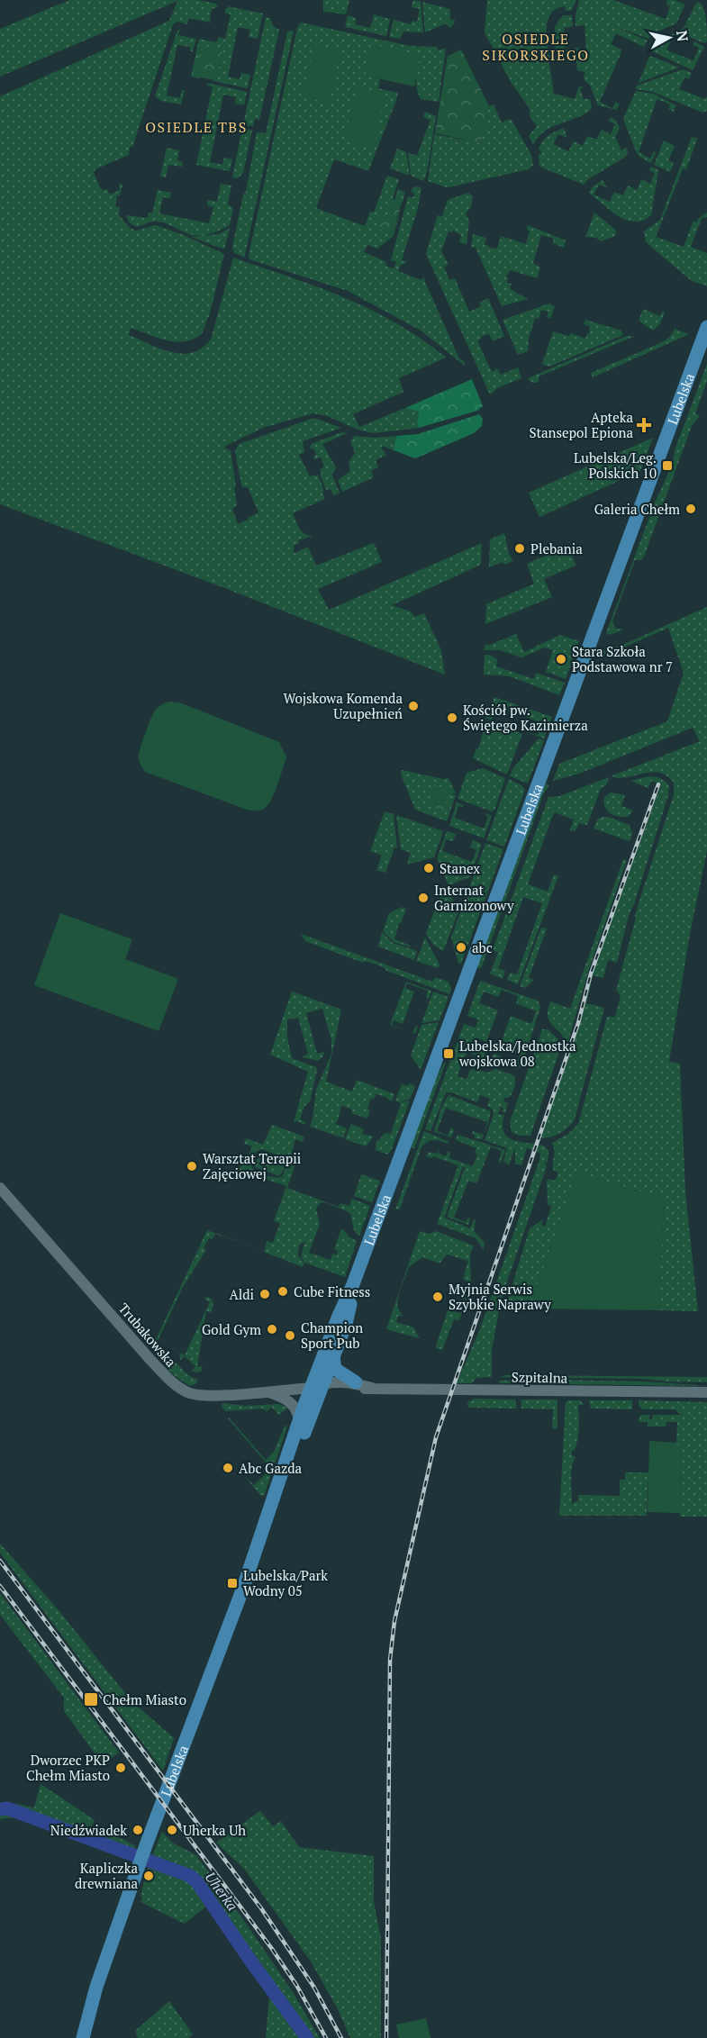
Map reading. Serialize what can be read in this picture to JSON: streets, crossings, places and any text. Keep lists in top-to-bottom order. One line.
{"streets":{"main road":["Lubelska"],"street":["Trubakowska","Szpitalna"]},"crossings":[["Lubelska","Trubakowska"],["Lubelska","Szpitalna"],["Trubakowska","Szpitalna"]],"districts":["OSIEDLE SIKORSKIEGO","OSIEDLE TBS"],"water":["Uherka"],"places":{"health":["Apteka Stansepol Epiona"],"transit":["Lubelska/Leg. Polskich 10","Lubelska/Jednostka wojskowa 08","Lubelska/Park Wodny 05","Chełm Miasto"],"other":["Galeria Chełm","Plebania","Stara Szkoła Podstawowa nr 7","Wojskowa Komenda Uzupełnień","Kościół pw. Świętego Kazimierza","Stanex","Internat Garnizonowy","abc","Warsztat Terapii Zajęciowej","Cube Fitness","Aldi","Myjnia Serwis Szybkie Naprawy","Gold Gym","Champion Sport Pub","Abc Gazda","Dworzec PKP Chełm Miasto","Niedźwiadek","Uherka Uh","Kapliczka drewniana"]},"north":"right"}
